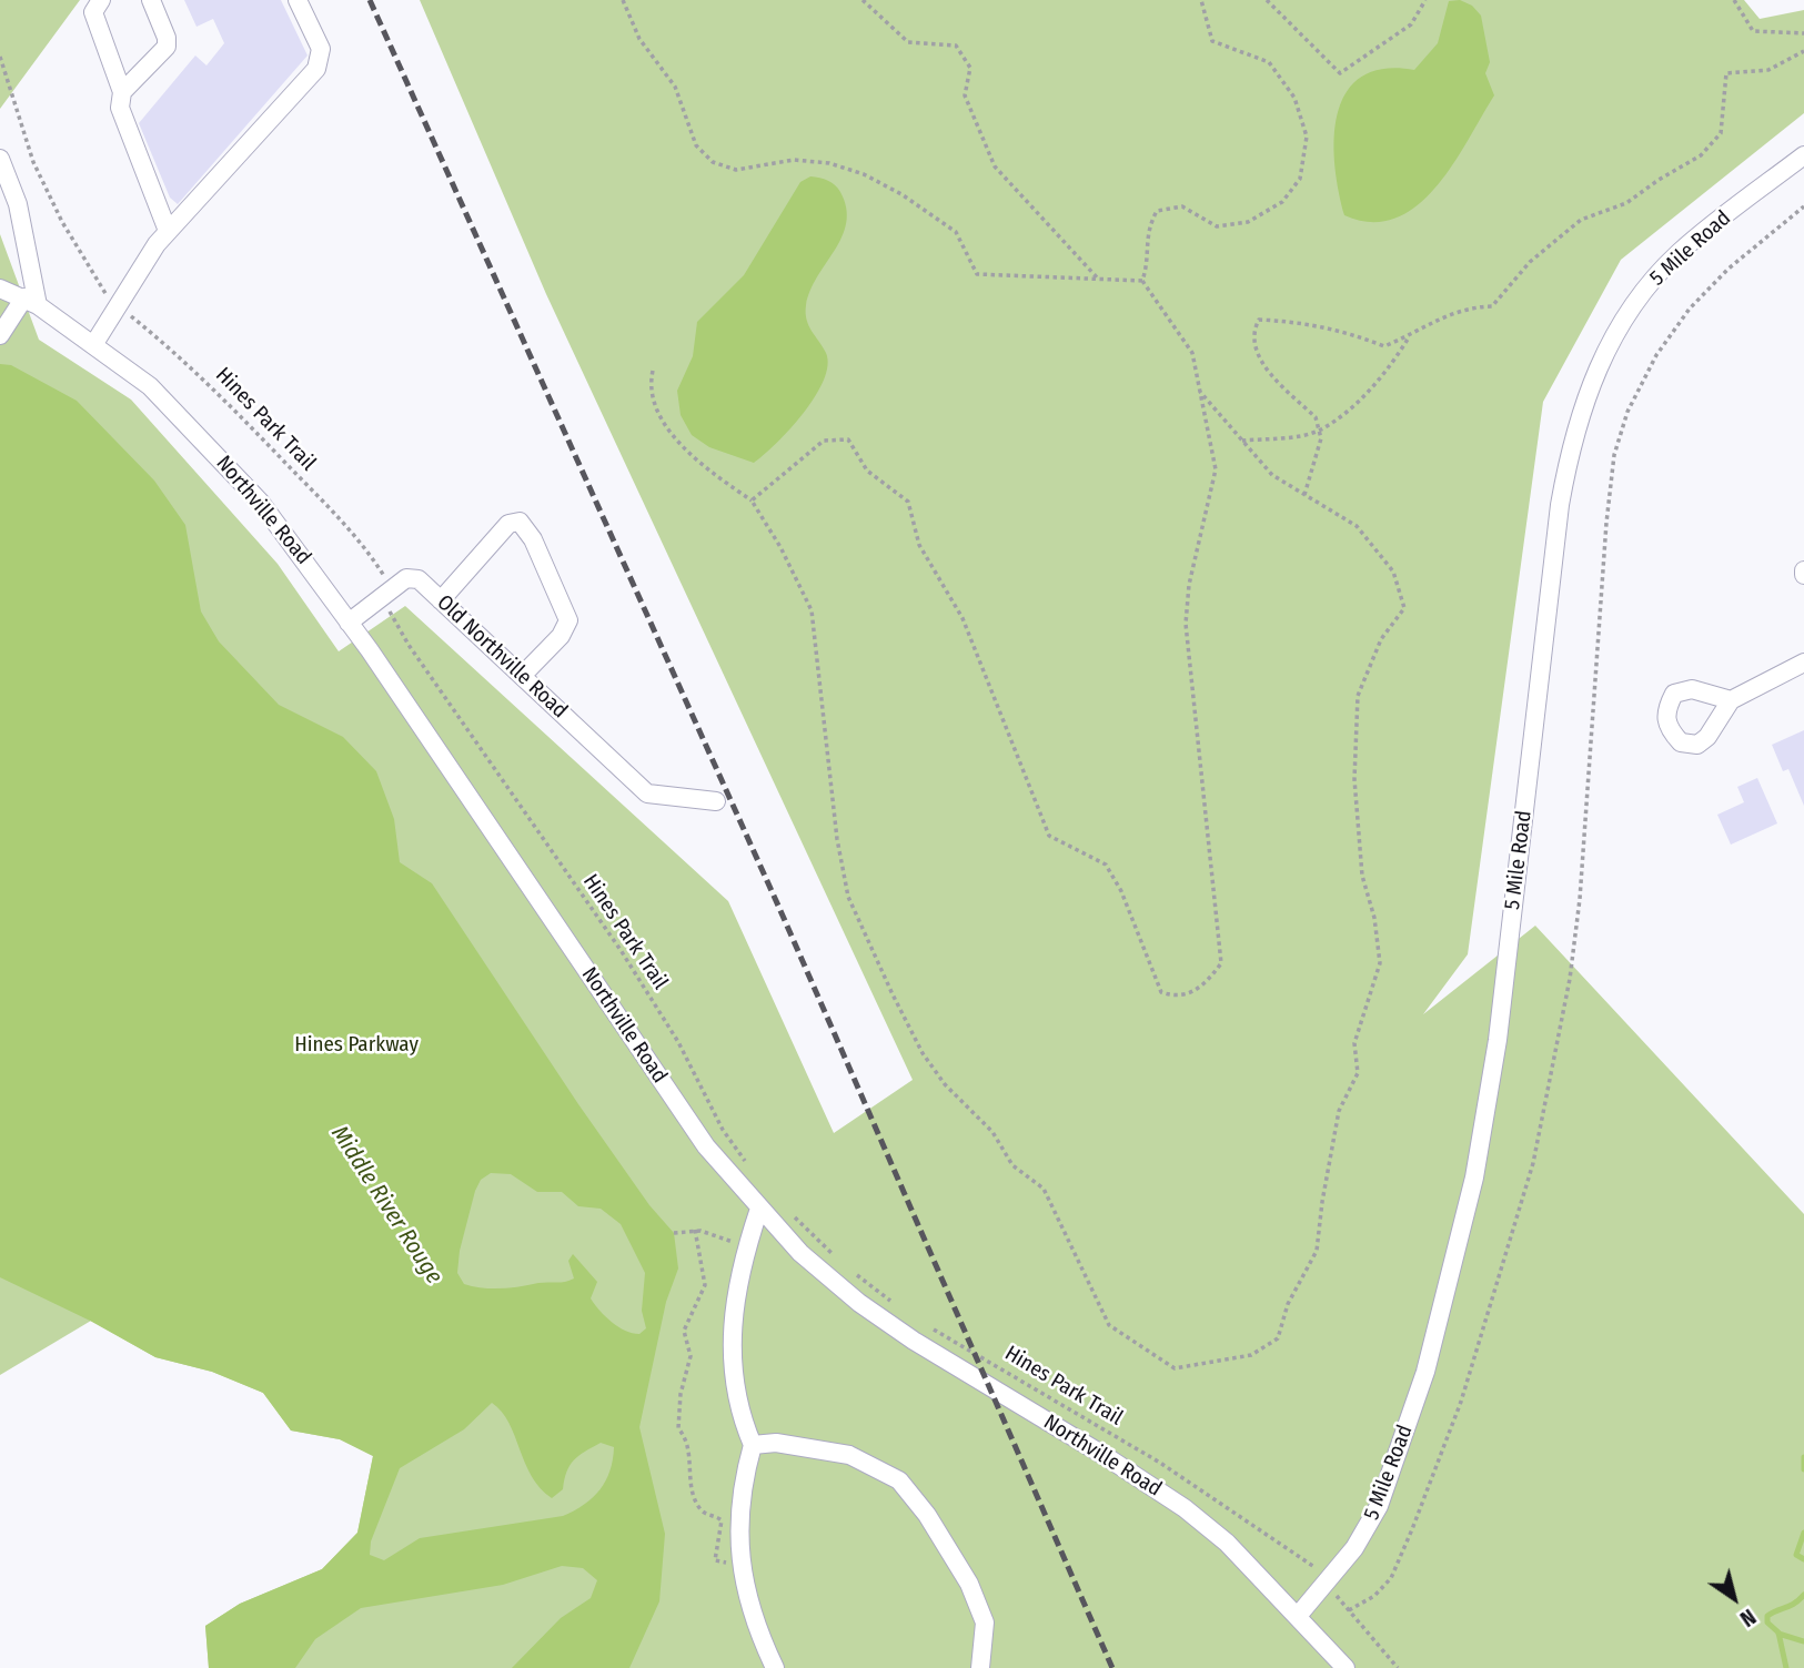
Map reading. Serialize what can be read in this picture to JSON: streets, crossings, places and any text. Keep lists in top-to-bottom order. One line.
{"streets":{"street":["5 Mile Road","Northville Road","Old Northville Road"],"path":["Hines Park Trail"]},"crossings":[["5 Mile Road","Hines Park Trail"],["5 Mile Road","Northville Road"],["Hines Park Trail","Old Northville Road"],["Northville Road","Old Northville Road"]],"water":["Middle River Rouge"],"parks":["Hines Parkway"],"north":"bottom right"}
